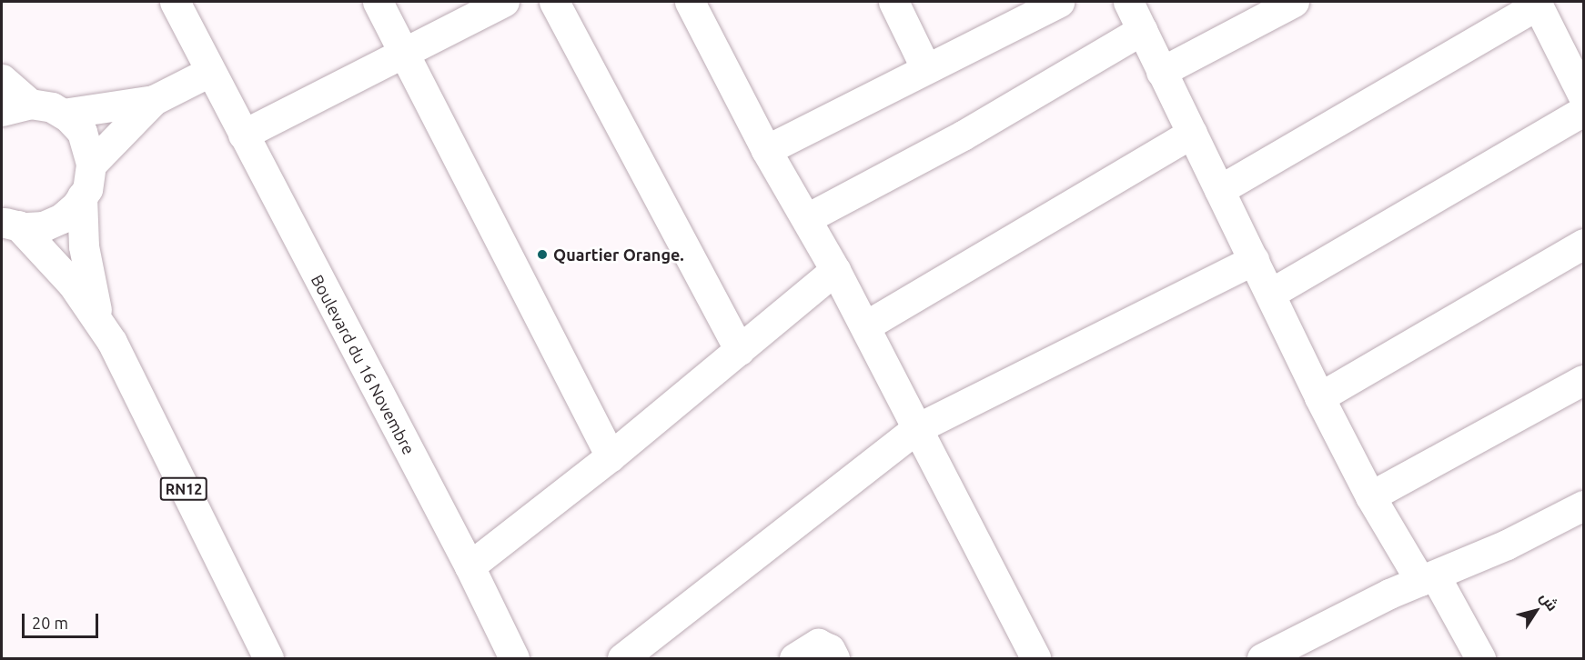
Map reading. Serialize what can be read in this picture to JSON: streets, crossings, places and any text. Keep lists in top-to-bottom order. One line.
{"streets":{"street":["Boulevard du 16 Novembre","RN12"]},"places":["Quartier Orange."],"scale_bar":"20 m","north":"top right"}
